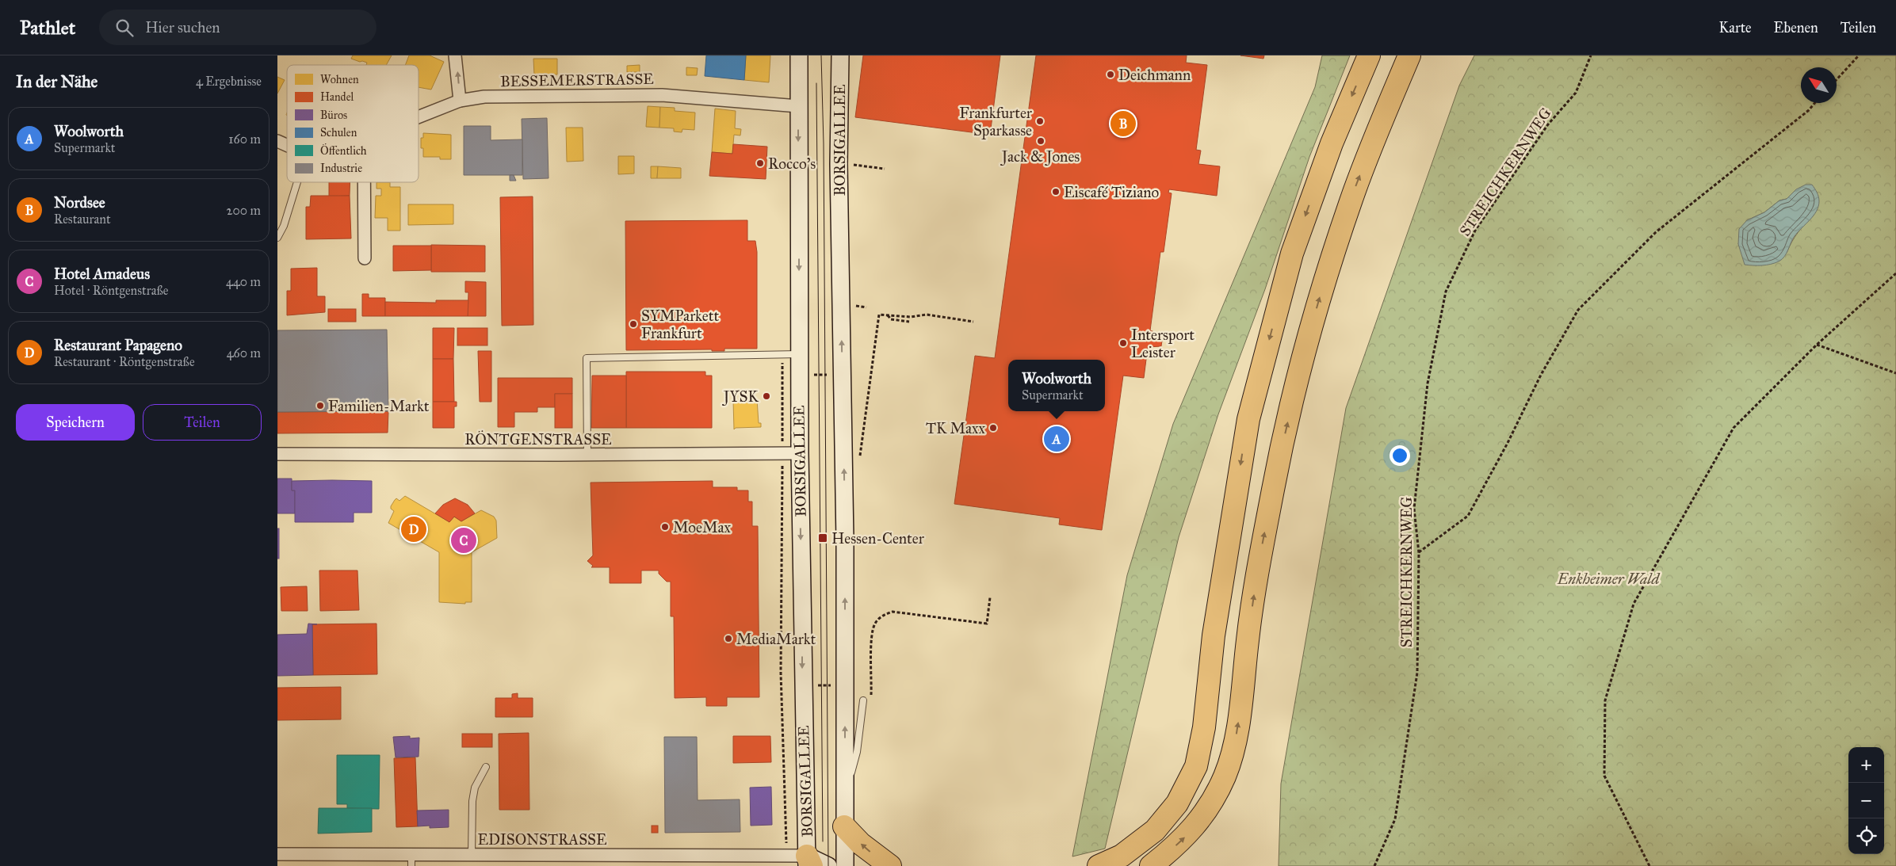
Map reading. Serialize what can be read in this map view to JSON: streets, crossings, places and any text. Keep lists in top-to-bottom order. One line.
{"streets":{"main road":["BORSIGALLEE"],"street":["BESSEMERSTRASSE","RÖNTGENSTRASSE","EDISONSTRASSE"],"path":["STREICHKERNWEG"]},"crossings":[["BESSEMERSTRASSE","BORSIGALLEE"],["BORSIGALLEE","RÖNTGENSTRASSE"],["BORSIGALLEE","EDISONSTRASSE"]],"parks":["Enkheimer Wald"],"places":{"other":["Deichmann","Frankfurter Sparkasse","Jack & Jones","Rocco's","Eiscafé Tiziano","SYMParkett Frankfurt","Intersport Leister","JYSK","Familien-Markt","TK Maxx","MoeMax","MediaMarkt"],"transit":["Hessen-Center"]},"legend":["Wohnen","Handel","Büros","Schulen","Öffentlich","Industrie"],"north":"top left","page":{"header":"Pathlet","search":"Hier suchen","nav":["Karte","Ebenen","Teilen"],"heading":["In der Nähe","4 Ergebnisse"],"list":[{"mark":"A","name":"Woolworth","note":"Supermarkt","value":"160 m"},{"mark":"B","name":"Nordsee","note":"Restaurant","value":"200 m"},{"mark":"C","name":"Hotel Amadeus","note":"Hotel · Röntgenstraße","value":"440 m"},{"mark":"D","name":"Restaurant Papageno","note":"Restaurant · Röntgenstraße","value":"460 m"}],"pins":["B","A","D","C"],"popup":["Woolworth","Supermarkt"],"buttons":["Speichern","Teilen"],"map_buttons":["+","−"]}}
